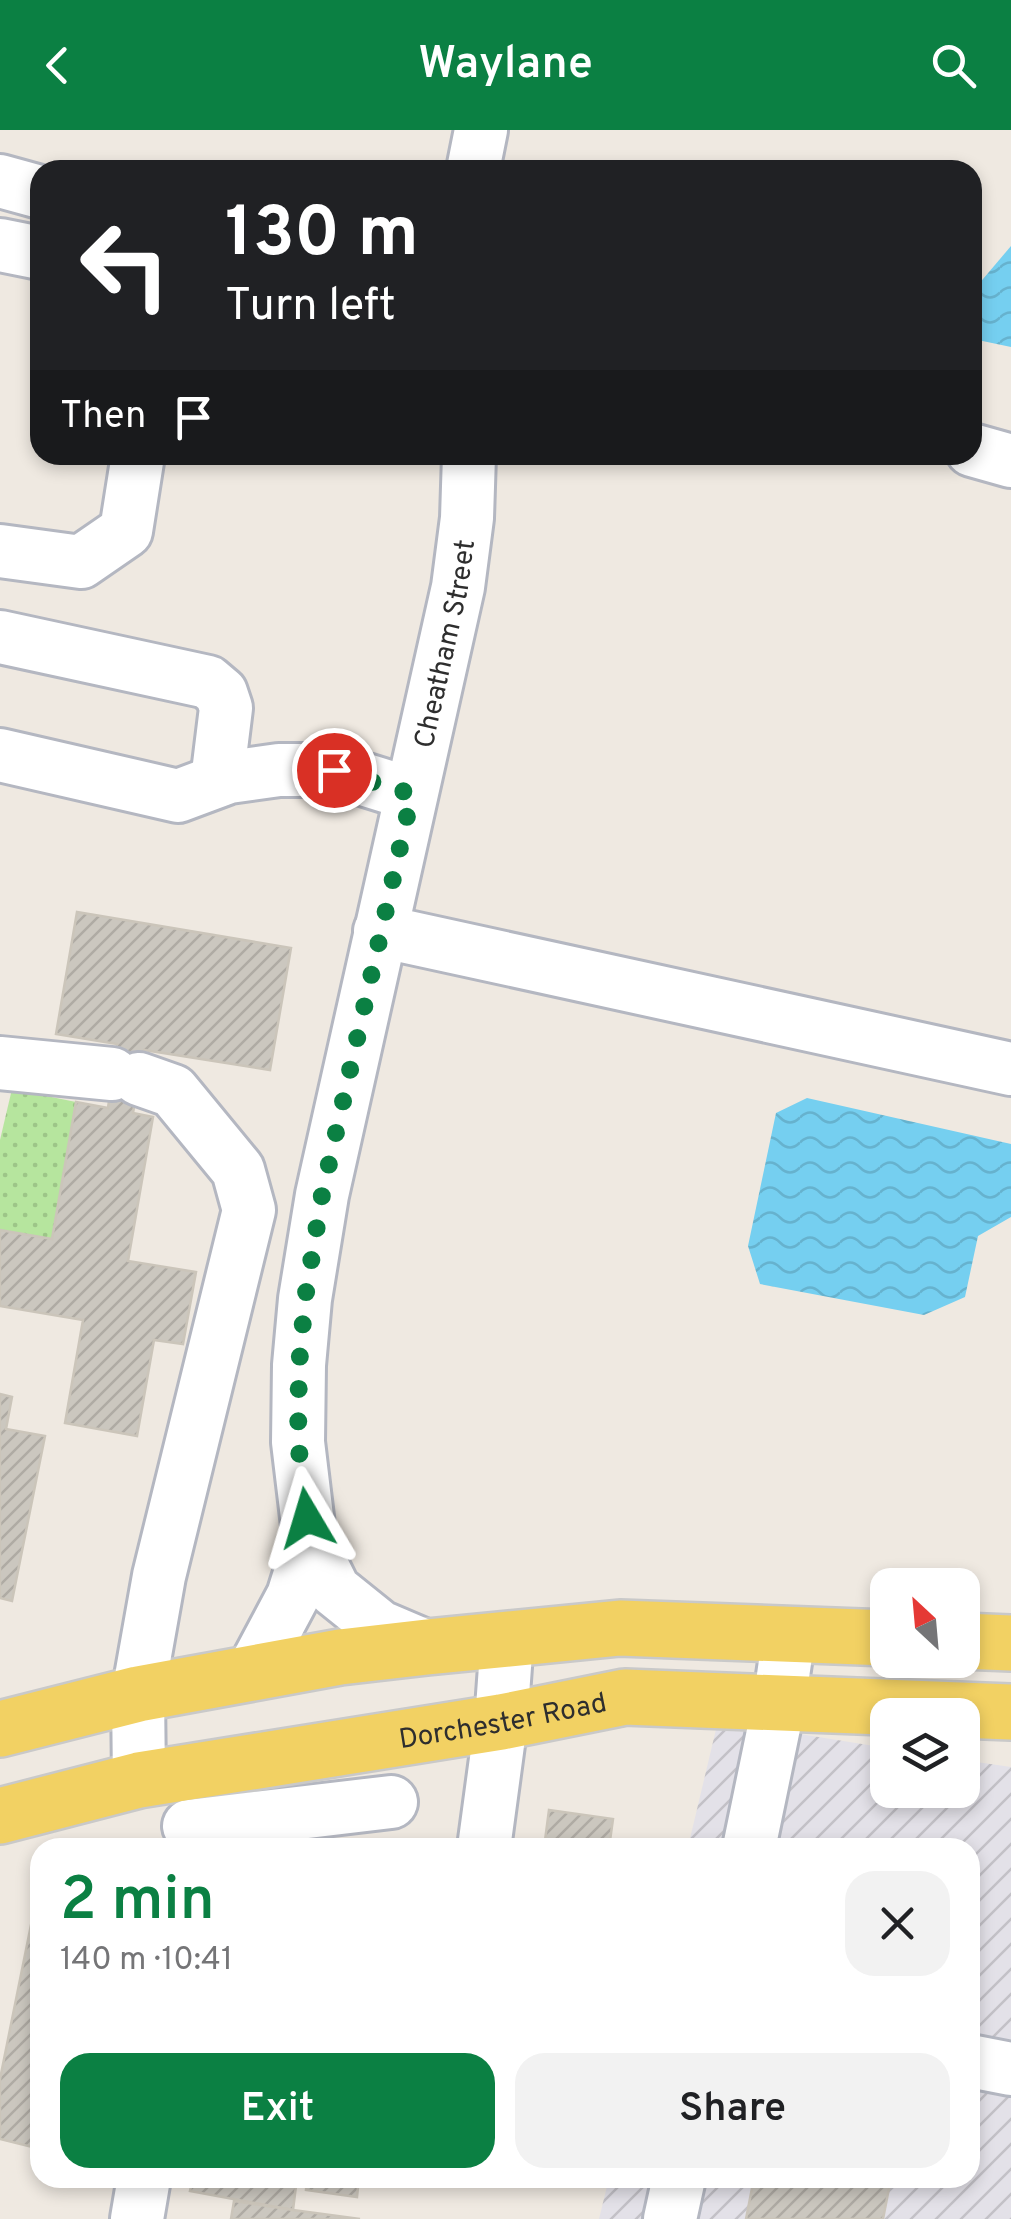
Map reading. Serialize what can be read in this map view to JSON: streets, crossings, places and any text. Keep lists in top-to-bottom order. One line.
{"streets":{"main road":["Dorchester Road"],"street":["Cheatham Street"]},"north":"top left","page":{"header":"Waylane","turn":["130 m","Turn left"],"then":"Then","heading":["2 min","140 m · 10:41"],"buttons":["Exit","Share"]}}
